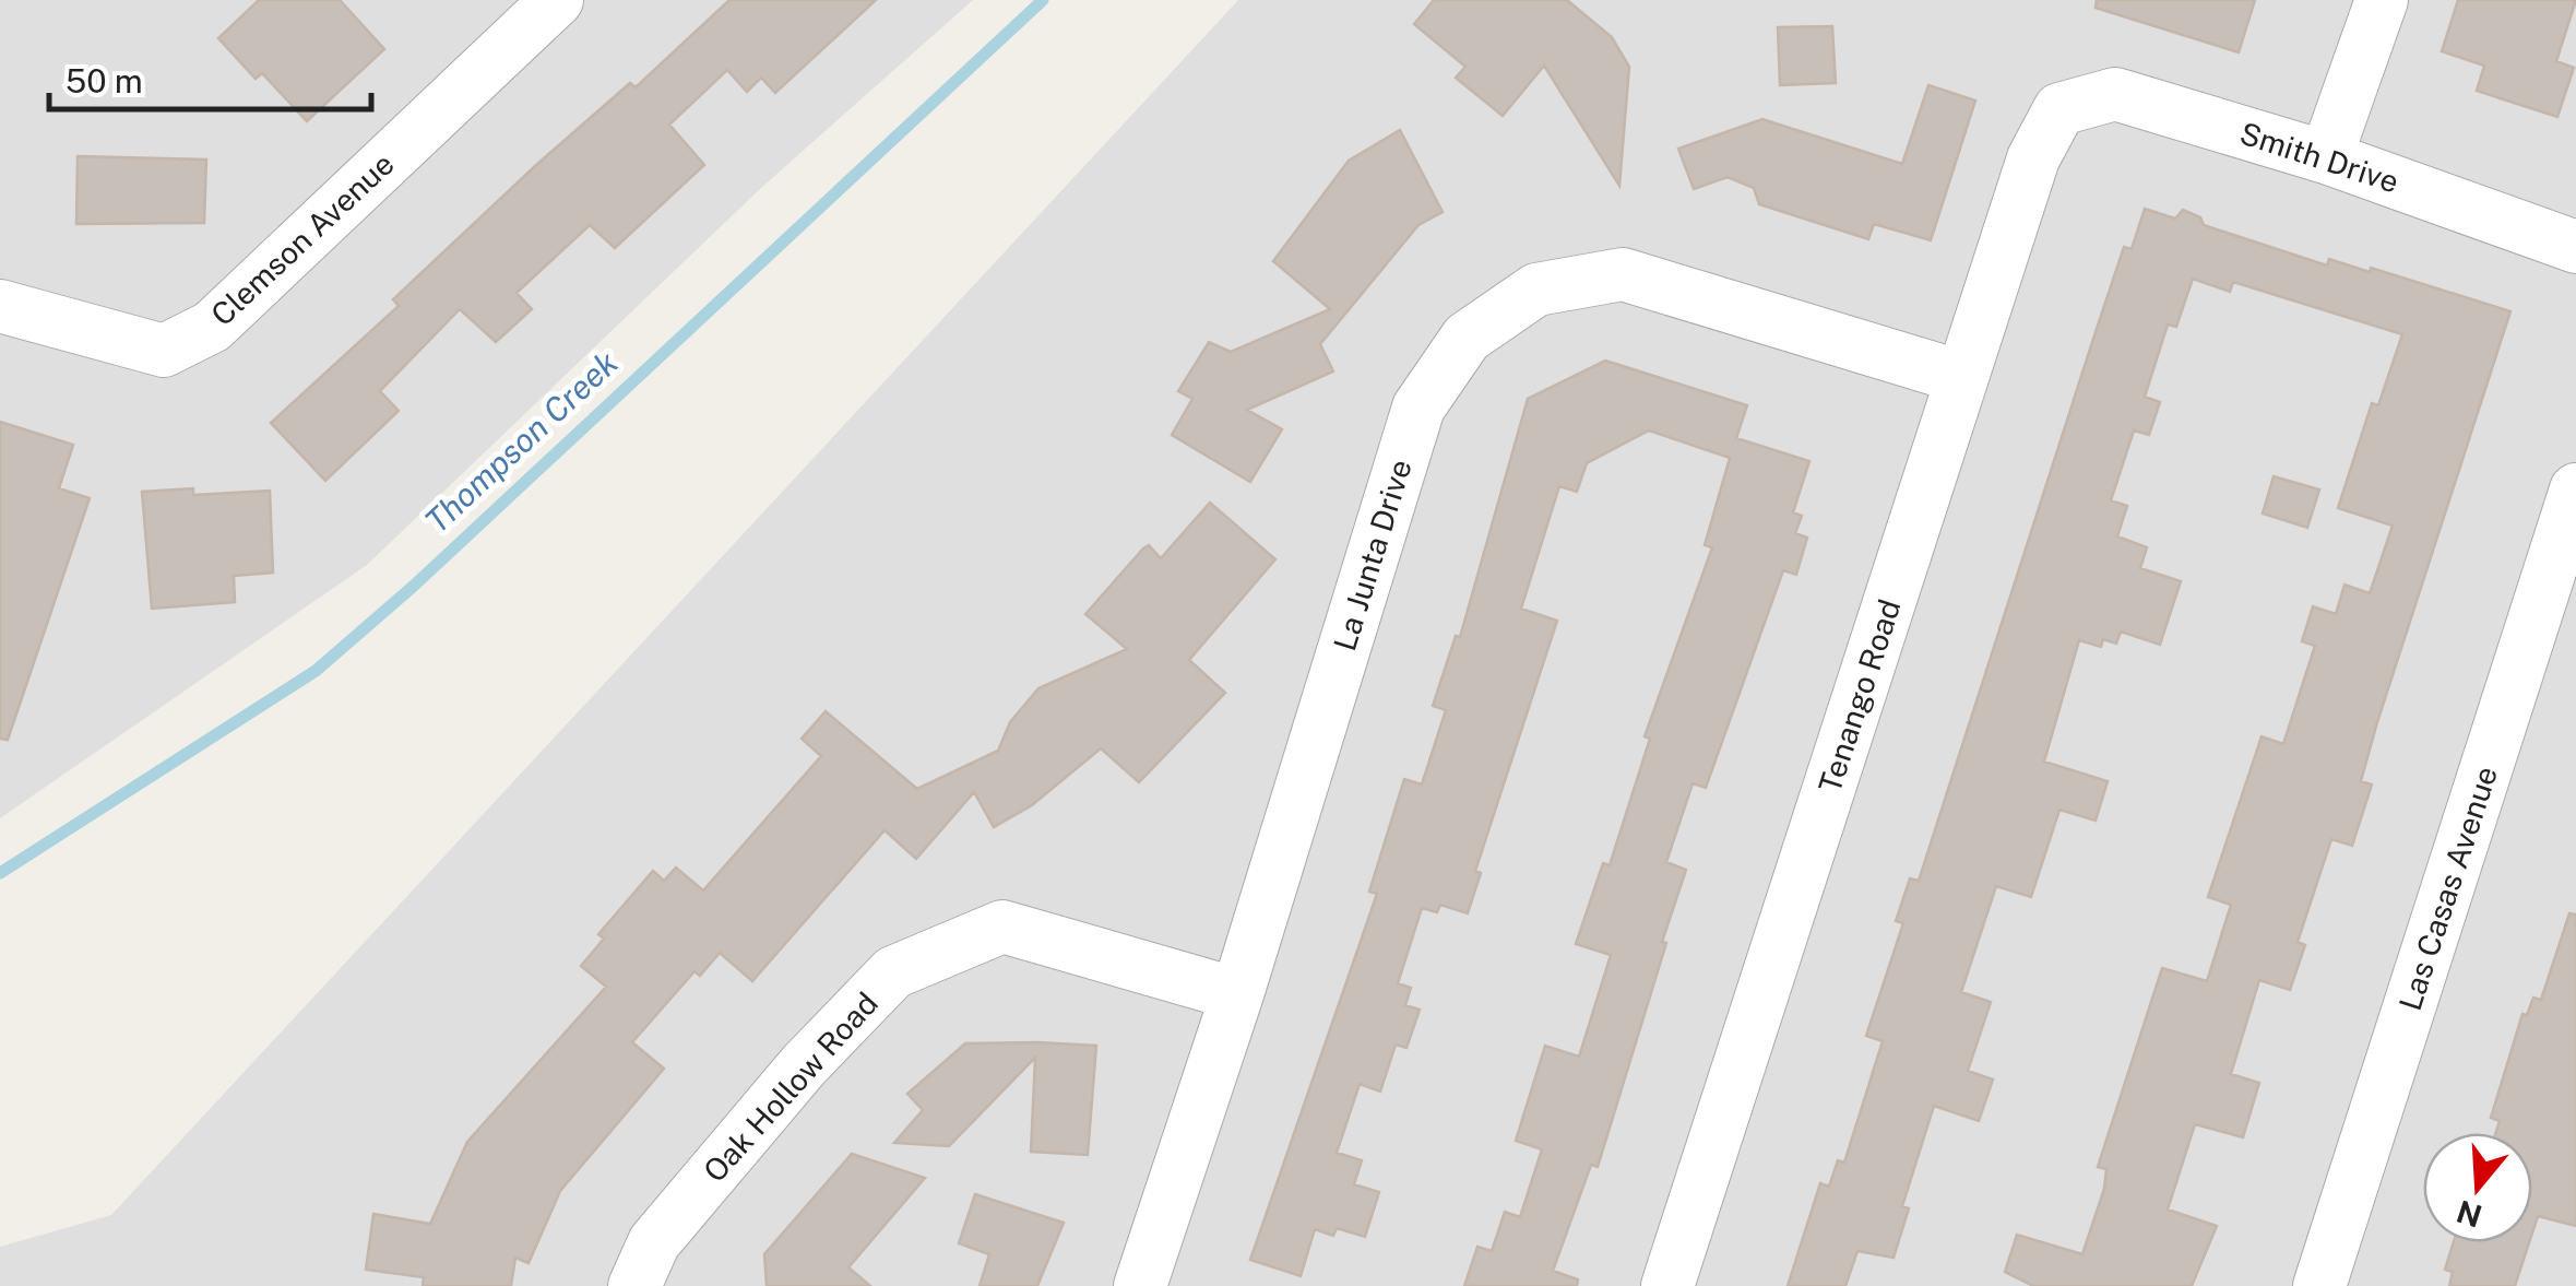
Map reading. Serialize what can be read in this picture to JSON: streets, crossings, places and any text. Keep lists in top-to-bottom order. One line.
{"streets":{"street":["Smith Drive","Clemson Avenue","La Junta Drive","Tenango Road","Las Casas Avenue","Oak Hollow Road"]},"crossings":[["Smith Drive","Tenango Road"],["La Junta Drive","Tenango Road"],["La Junta Drive","Oak Hollow Road"]],"water":["Thompson Creek"],"scale_bar":"50 m","north":"bottom"}
